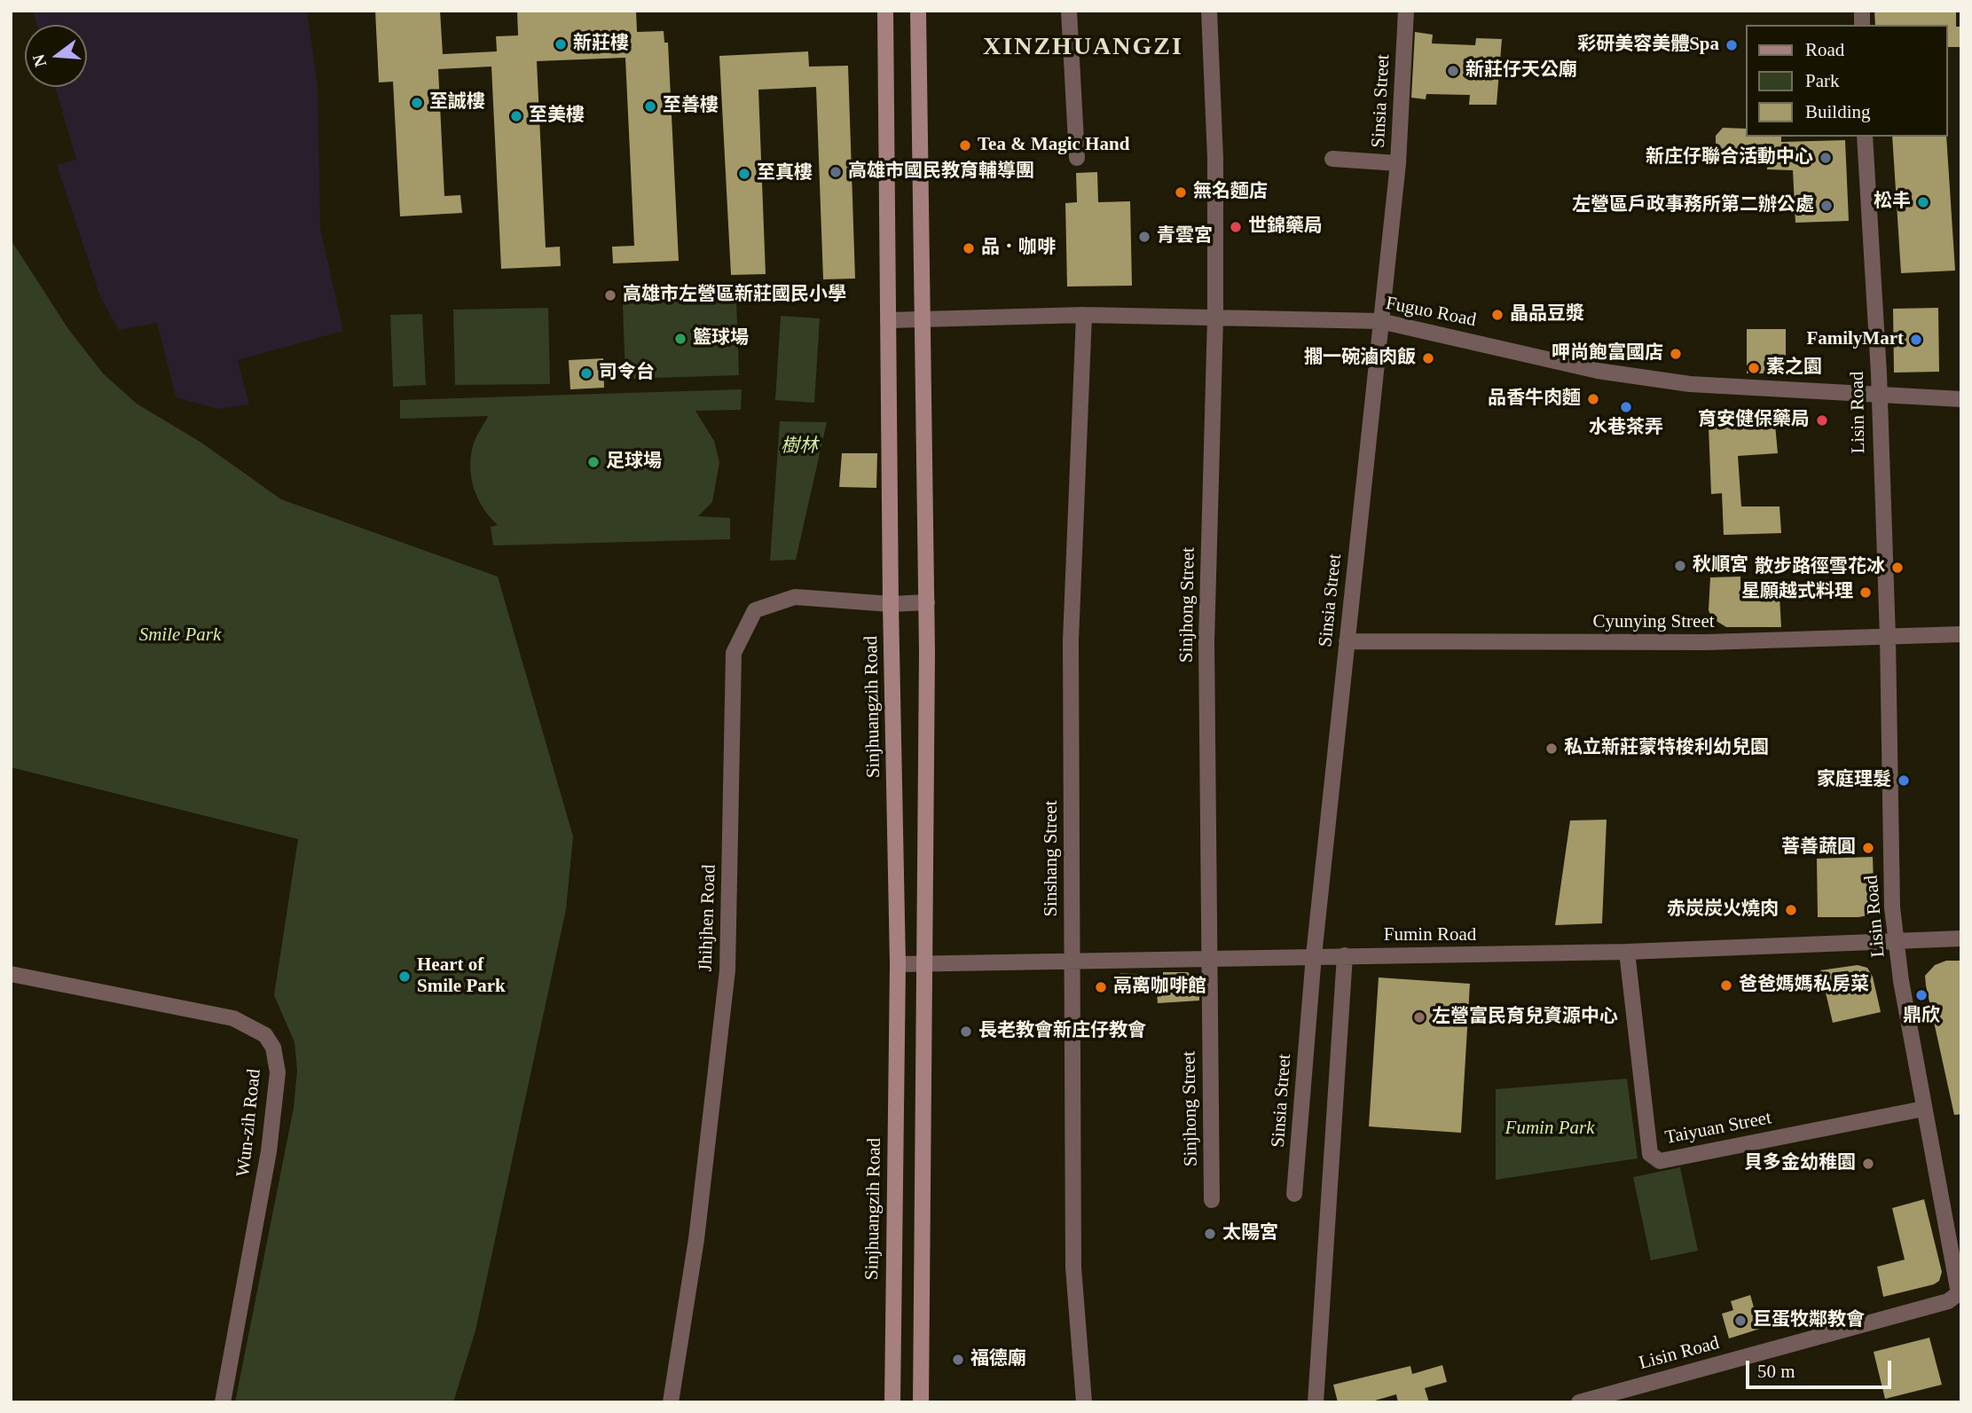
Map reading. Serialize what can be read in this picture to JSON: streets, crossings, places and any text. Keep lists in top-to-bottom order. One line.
{"streets":{"street":["Sinsia Street","Fuguo Road","Lisin Road","Sinjhong Street","Cyunying Street","Sinjhuangzih Road","Sinshang Street","Jhihjhen Road","Fumin Road","Wun-zih Road","Taiyuan Street"]},"crossings":[["Sinsia Street","Fuguo Road"],["Sinsia Street","Cyunying Street"],["Sinsia Street","Fumin Road"],["Fuguo Road","Lisin Road"],["Fuguo Road","Sinjhong Street"],["Fuguo Road","Sinjhuangzih Road"],["Fuguo Road","Sinshang Street"],["Lisin Road","Cyunying Street"],["Lisin Road","Fumin Road"],["Lisin Road","Taiyuan Street"],["Sinjhong Street","Fumin Road"],["Sinjhuangzih Road","Jhihjhen Road"],["Sinjhuangzih Road","Fumin Road"],["Sinshang Street","Fumin Road"],["Fumin Road","Taiyuan Street"]],"districts":["XINZHUANGZI"],"parks":["樹林","Smile Park","Fumin Park"],"places":["新莊樓","彩研美容美體Spa","新莊仔天公廟","至誠樓","至善樓","至美樓","Tea & Magic Hand","新庄仔聯合活動中心","高雄市國民教育輔導團","至真樓","無名麵店","松丰","左營區戶政事務所第二辦公處","世錦藥局","青雲宮","品．咖啡","高雄市左營區新莊國民小學","晶品豆漿","籃球場","FamilyMart","呷尚飽富國店","擱一碗滷肉飯","素之園","司令台","品香牛肉麵","水巷茶弄","育安健保藥局","足球場","秋順宮","散步路徑雪花冰","星願越式料理","私立新莊蒙特梭利幼兒園","家庭理髮","菩善蔬圓","赤炭炭火燒肉","Heart of Smile Park","爸爸媽媽私房菜","鬲离咖啡館","鼎欣","左營富民育兒資源中心","長老教會新庄仔教會","貝多金幼稚園","太陽宮","巨蛋牧鄰教會","福德廟"],"legend":["Road","Park","Building"],"scale_bar":"50 m","north":"left"}
